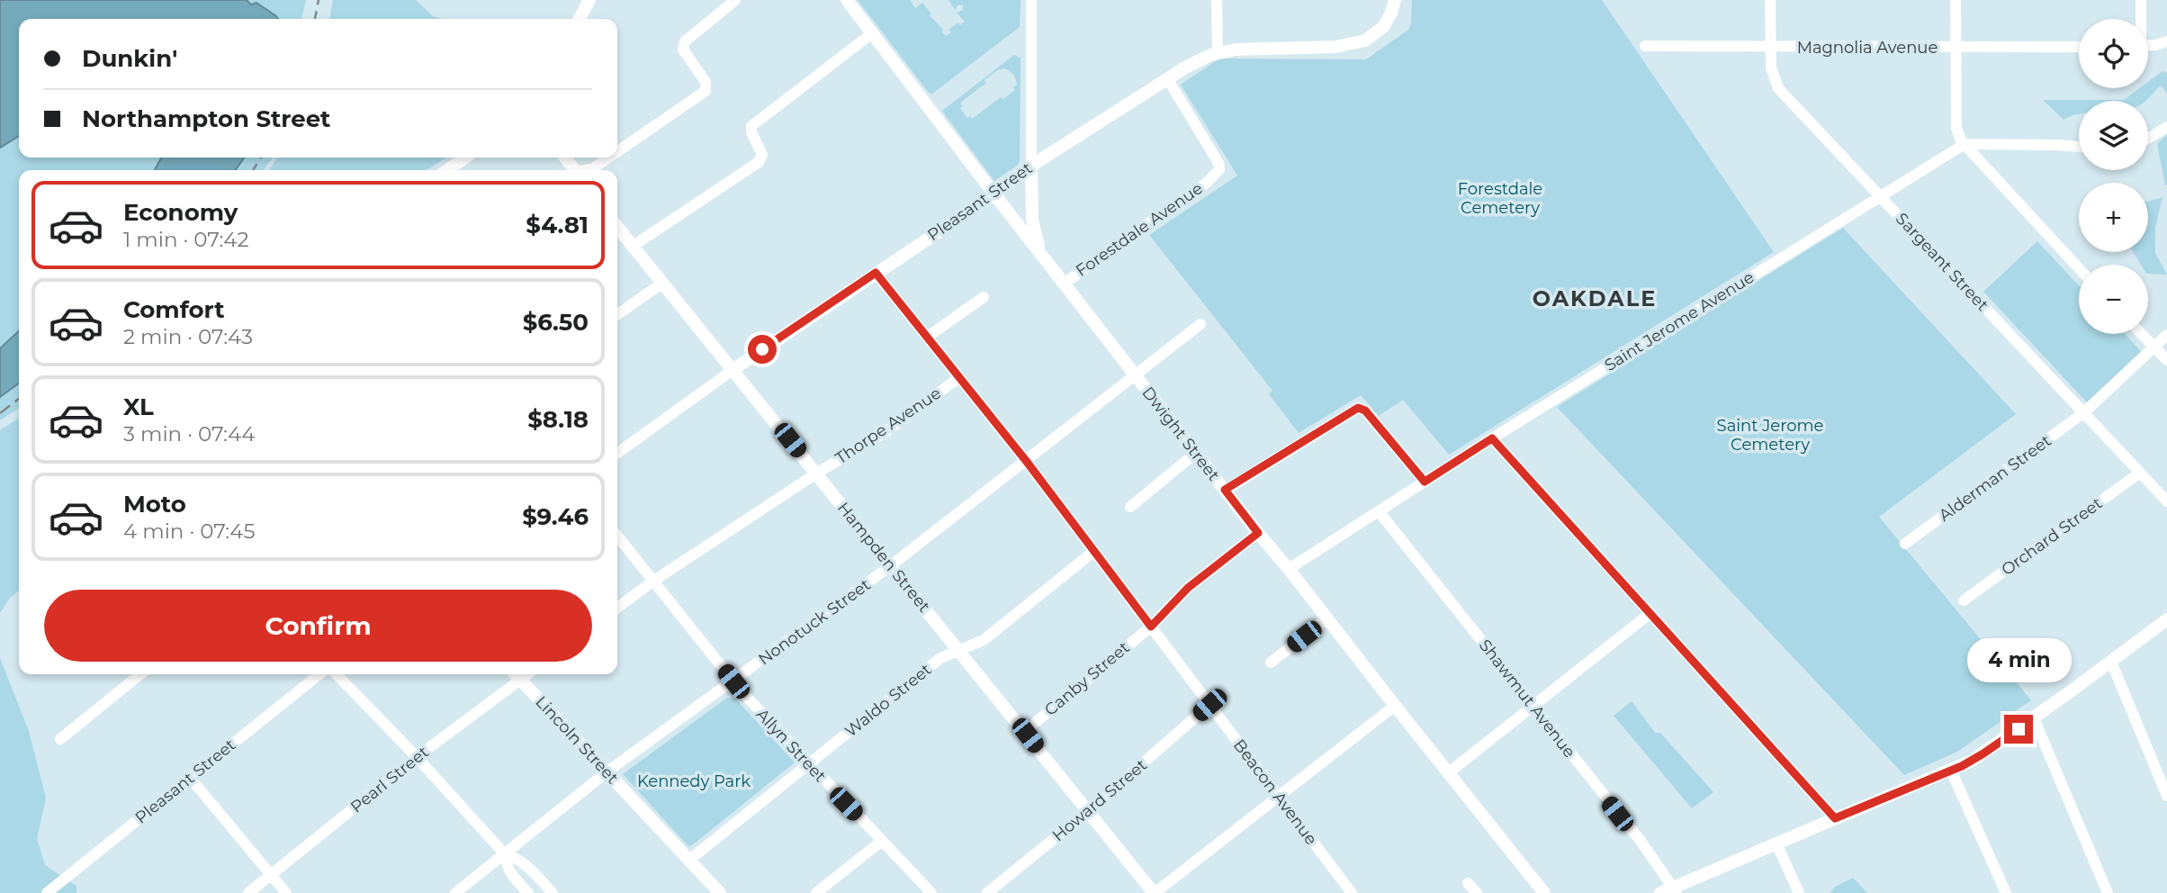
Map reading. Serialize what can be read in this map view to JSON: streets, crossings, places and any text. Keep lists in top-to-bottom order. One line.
{"streets":{"main road":["Pleasant Street","Dwight Street","Hampden Street","Lincoln Street"],"street":["Magnolia Avenue","Forestdale Avenue","Sargeant Street","Saint Jerome Avenue","Thorpe Avenue","Alderman Street","Orchard Street","Nonotuck Street","Canby Street","Shawmut Avenue","Waldo Street","Allyn Street","Pearl Street","Beacon Avenue","Howard Street"]},"crossings":[["Magnolia Avenue","Sargeant Street"],["Pleasant Street","Forestdale Avenue"],["Pleasant Street","Dwight Street"],["Pleasant Street","Hampden Street"],["Pleasant Street","Beacon Avenue"],["Forestdale Avenue","Dwight Street"],["Sargeant Street","Saint Jerome Avenue"],["Sargeant Street","Alderman Street"],["Sargeant Street","Orchard Street"],["Saint Jerome Avenue","Dwight Street"],["Saint Jerome Avenue","Shawmut Avenue"],["Thorpe Avenue","Hampden Street"],["Thorpe Avenue","Beacon Avenue"],["Dwight Street","Nonotuck Street"],["Dwight Street","Canby Street"],["Hampden Street","Nonotuck Street"],["Hampden Street","Canby Street"],["Hampden Street","Waldo Street"],["Hampden Street","Howard Street"],["Nonotuck Street","Lincoln Street"],["Nonotuck Street","Allyn Street"],["Nonotuck Street","Beacon Avenue"],["Canby Street","Beacon Avenue"],["Waldo Street","Lincoln Street"],["Waldo Street","Allyn Street"],["Waldo Street","Beacon Avenue"],["Lincoln Street","Pearl Street"],["Beacon Avenue","Howard Street"]],"districts":["OAKDALE"],"parks":["Forestdale Cemetery","Saint Jerome Cemetery","Kennedy Park"],"page":{"map_buttons":["+","−"],"banner":["Dunkin'","Northampton Street"],"list":[{"name":"Economy","note":"1 min · 07:42","value":"$4.81"},{"name":"Comfort","note":"2 min · 07:43","value":"$6.50"},{"name":"XL","note":"3 min · 07:44","value":"$8.18"},{"name":"Moto","note":"4 min · 07:45","value":"$9.46"}],"buttons":"Confirm","bubble":"4 min"}}
